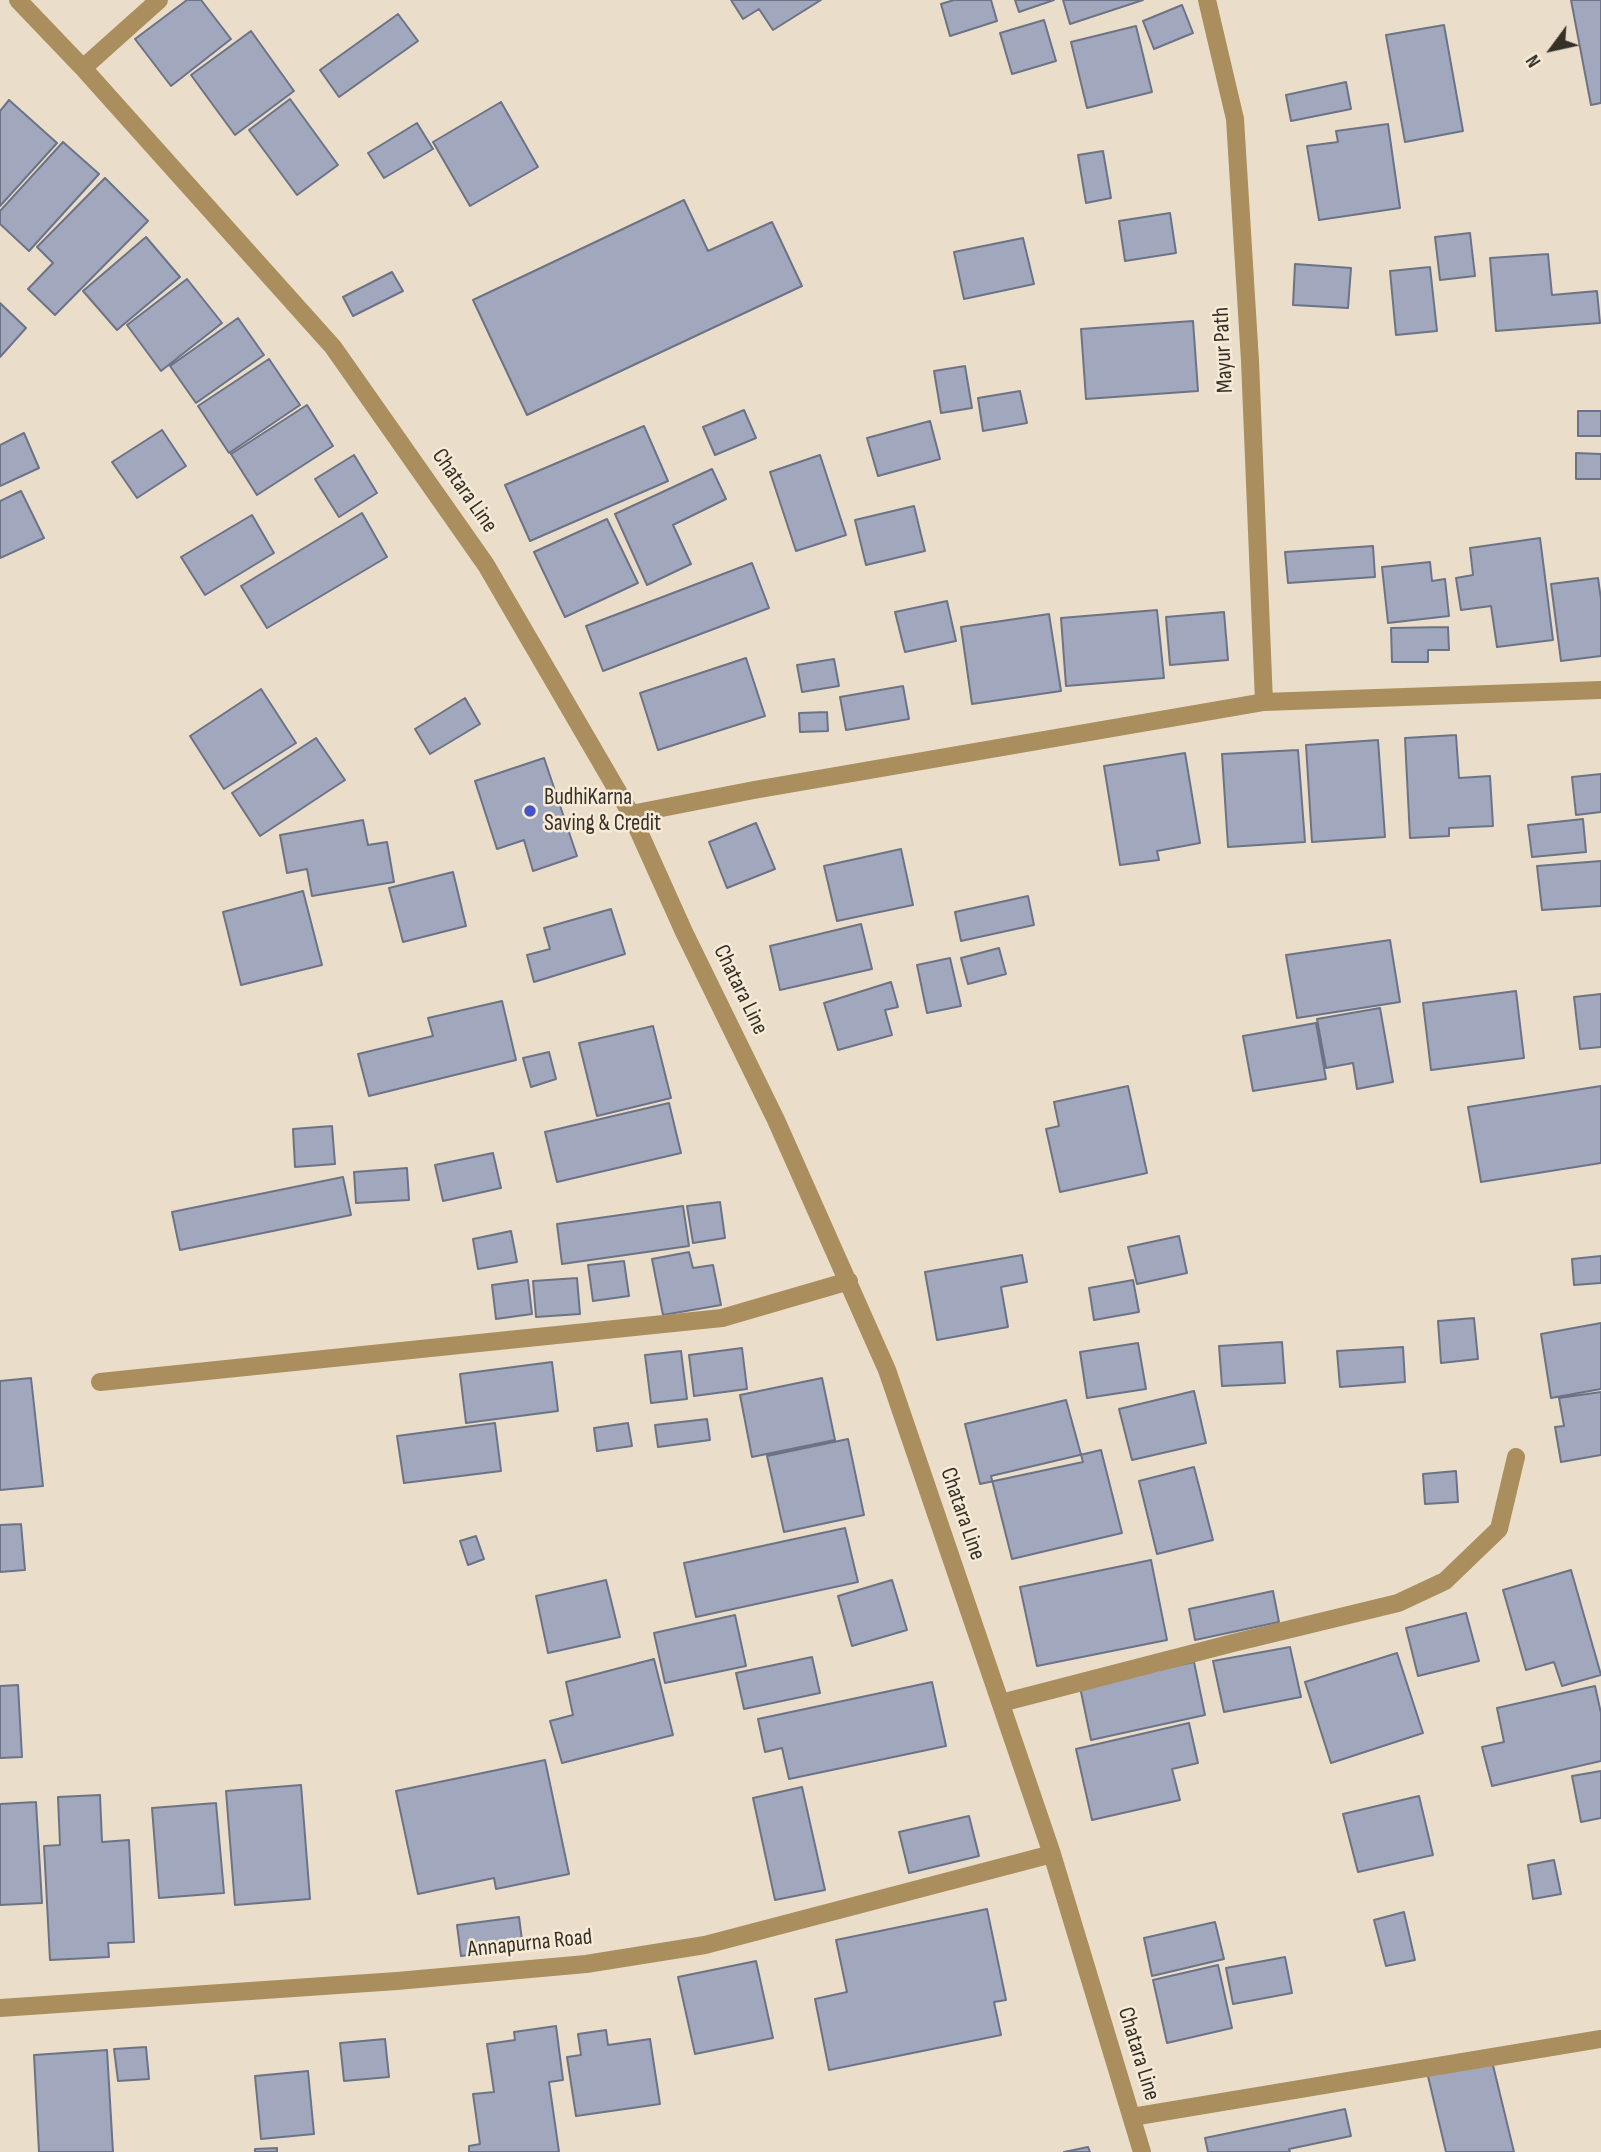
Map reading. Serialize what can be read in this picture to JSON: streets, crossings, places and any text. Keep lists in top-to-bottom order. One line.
{"streets":{"street":["Mayur Path","Chatara Line","Annapurna Road"]},"crossings":[["Chatara Line","Annapurna Road"]],"places":["BudhiKarna Saving & Credit"],"north":"bottom left"}
